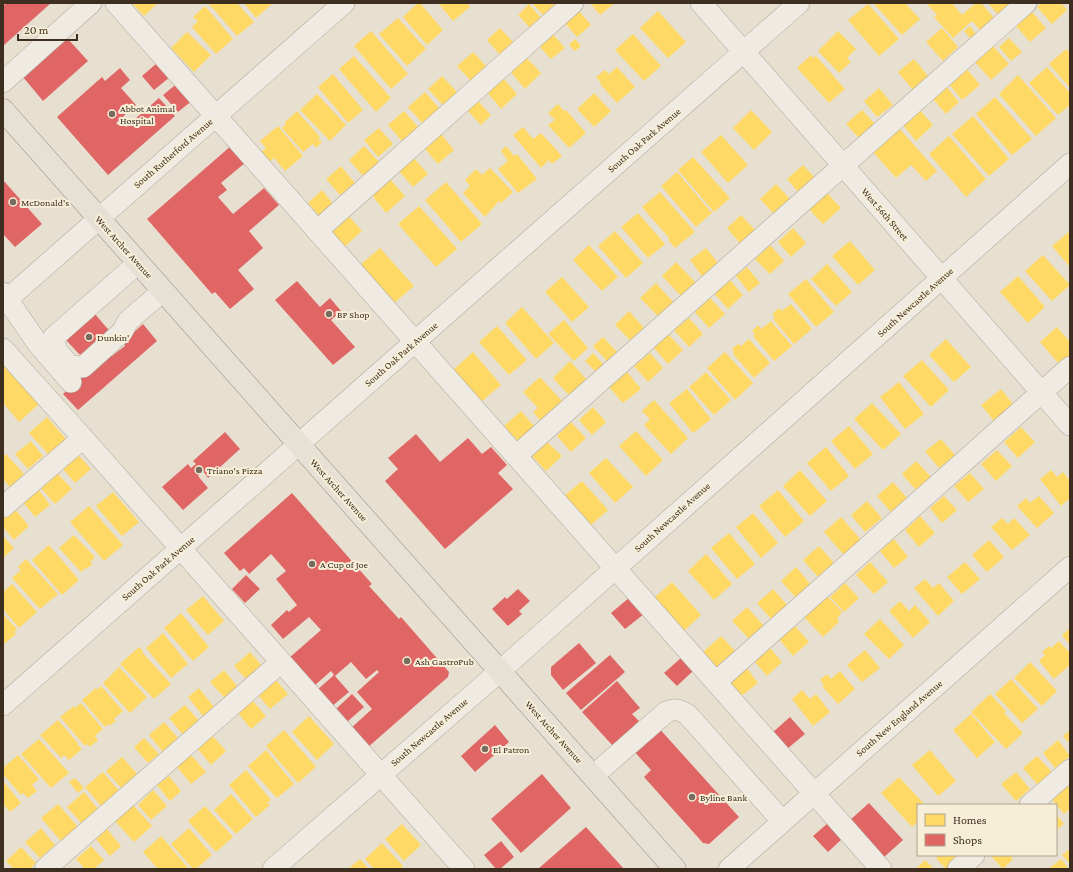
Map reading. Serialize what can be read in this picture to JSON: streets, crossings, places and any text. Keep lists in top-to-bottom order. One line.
{"streets":{"main road":["West Archer Avenue"],"street":["South Oak Park Avenue","South Rutherford Avenue","West 56th Street","South Newcastle Avenue","South New England Avenue"]},"crossings":[["South Oak Park Avenue","West 56th Street"],["South Oak Park Avenue","West Archer Avenue"],["South Rutherford Avenue","West Archer Avenue"],["West 56th Street","South Newcastle Avenue"],["West Archer Avenue","South Newcastle Avenue"]],"places":["Abbot Animal Hospital","McDonald's","BP Shop","Dunkin'","Triano's Pizza","A Cup of Joe","Ash GastroPub","El Patron","Byline Bank"],"legend":["Homes","Shops"],"scale_bar":"20 m"}
